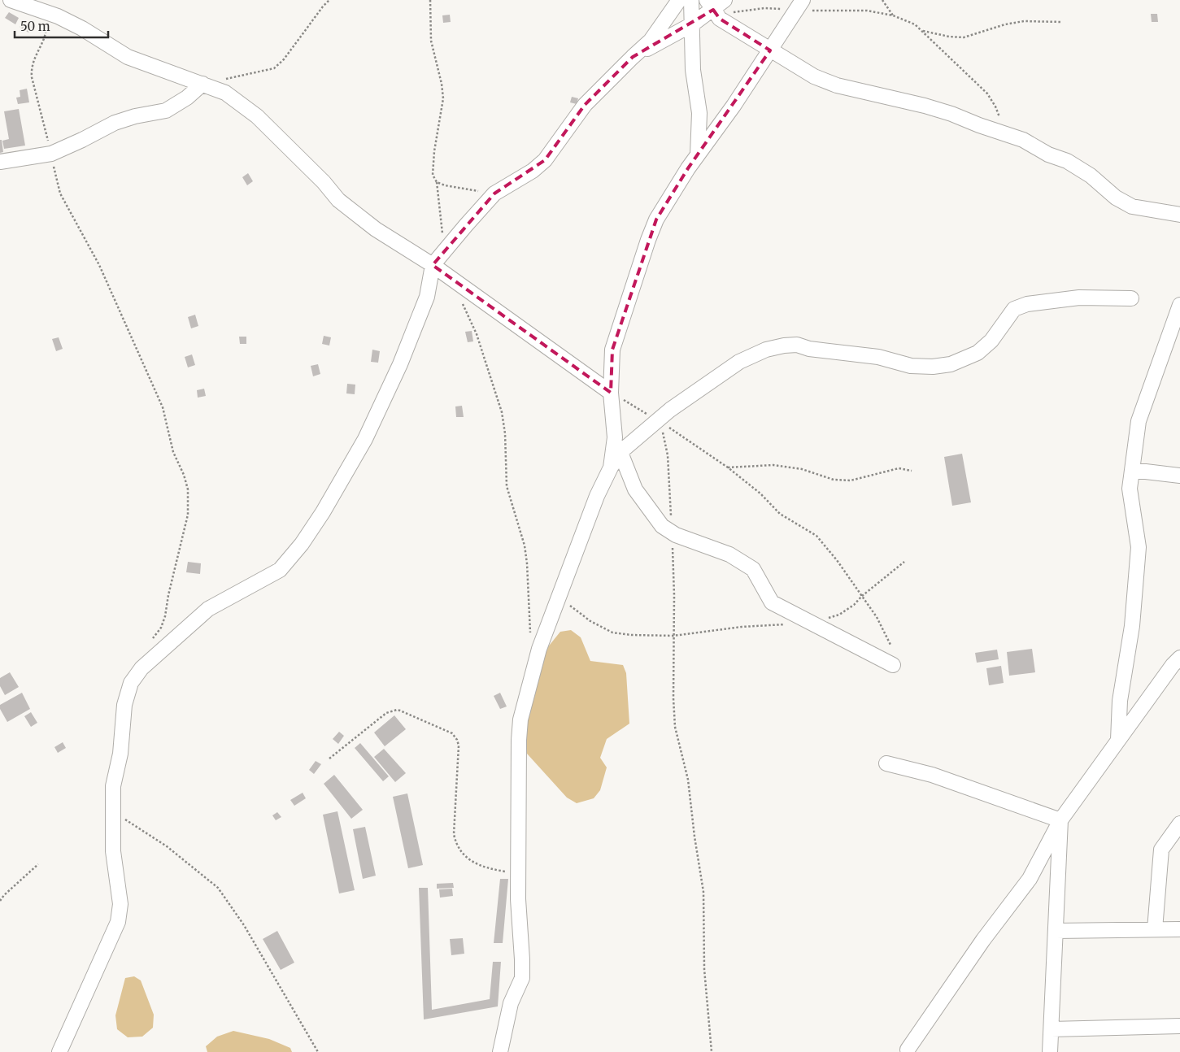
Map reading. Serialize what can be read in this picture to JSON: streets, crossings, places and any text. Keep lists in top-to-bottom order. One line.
{"scale_bar":"50 m"}
